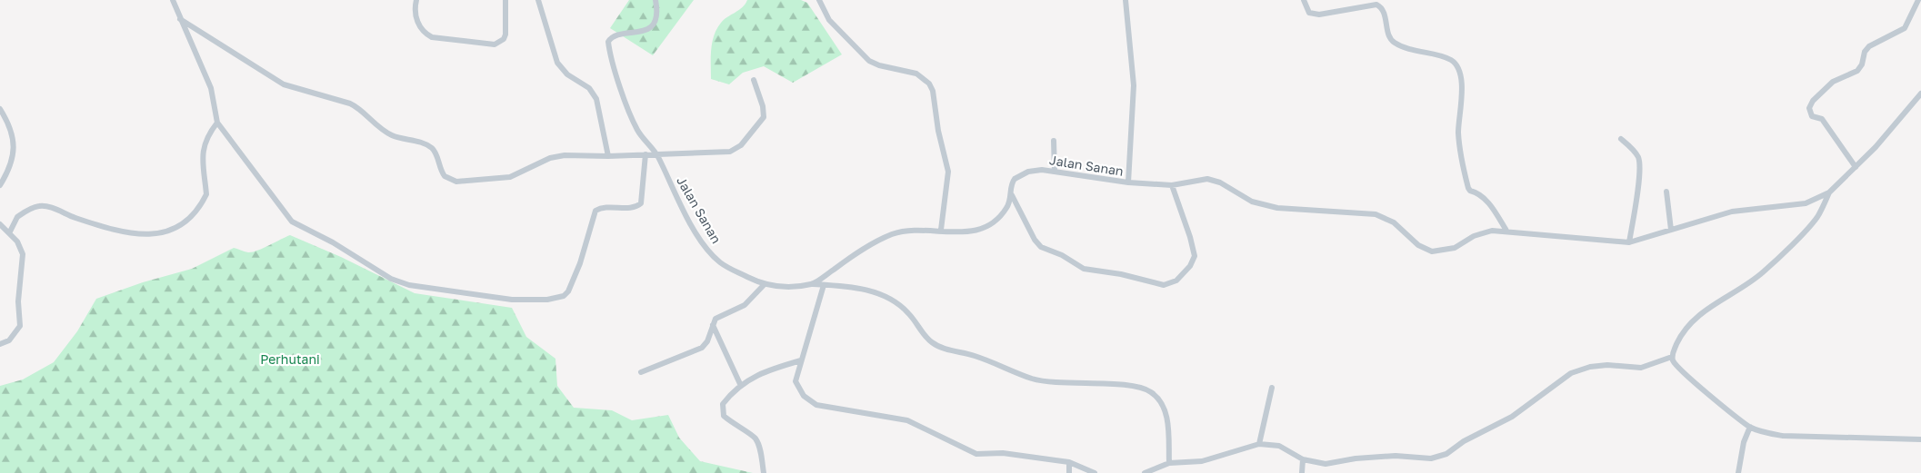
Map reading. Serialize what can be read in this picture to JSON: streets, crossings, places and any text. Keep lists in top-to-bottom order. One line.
{"streets":{"street":["Jalan Sanan"]},"parks":["Perhutani"]}
